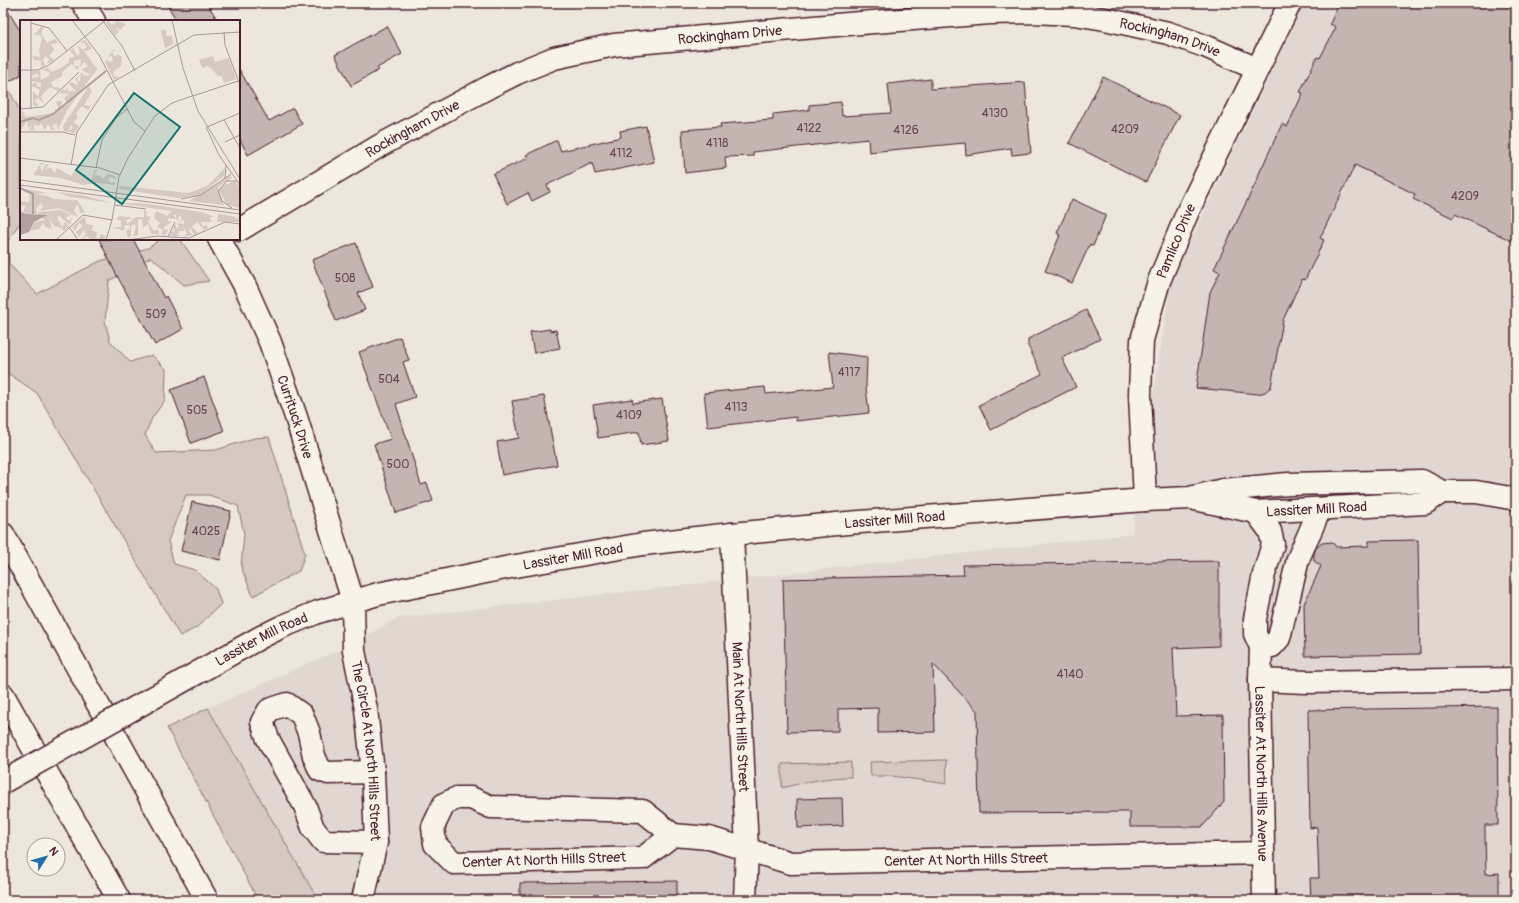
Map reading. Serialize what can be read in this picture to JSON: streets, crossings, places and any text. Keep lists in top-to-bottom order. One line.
{"streets":{"main road":["Rockingham Drive","Pamlico Drive","Currituck Drive","Lassiter Mill Road","Main At North Hills Street","The Circle At North Hills Street","Lassiter At North Hills Avenue","Center At North Hills Street"]},"crossings":[["Rockingham Drive","Pamlico Drive"],["Pamlico Drive","Lassiter Mill Road"],["Currituck Drive","Lassiter Mill Road"],["Currituck Drive","The Circle At North Hills Street"],["Lassiter Mill Road","Main At North Hills Street"],["Lassiter Mill Road","The Circle At North Hills Street"],["Lassiter Mill Road","Lassiter At North Hills Avenue"],["Main At North Hills Street","Center At North Hills Street"],["Lassiter At North Hills Avenue","Center At North Hills Street"]],"house_numbers":["4130","4122","4209","4126","4118","4112","4209","508","509","4117","504","4113","505","4109","500","4025","4140"],"north":"top right"}
